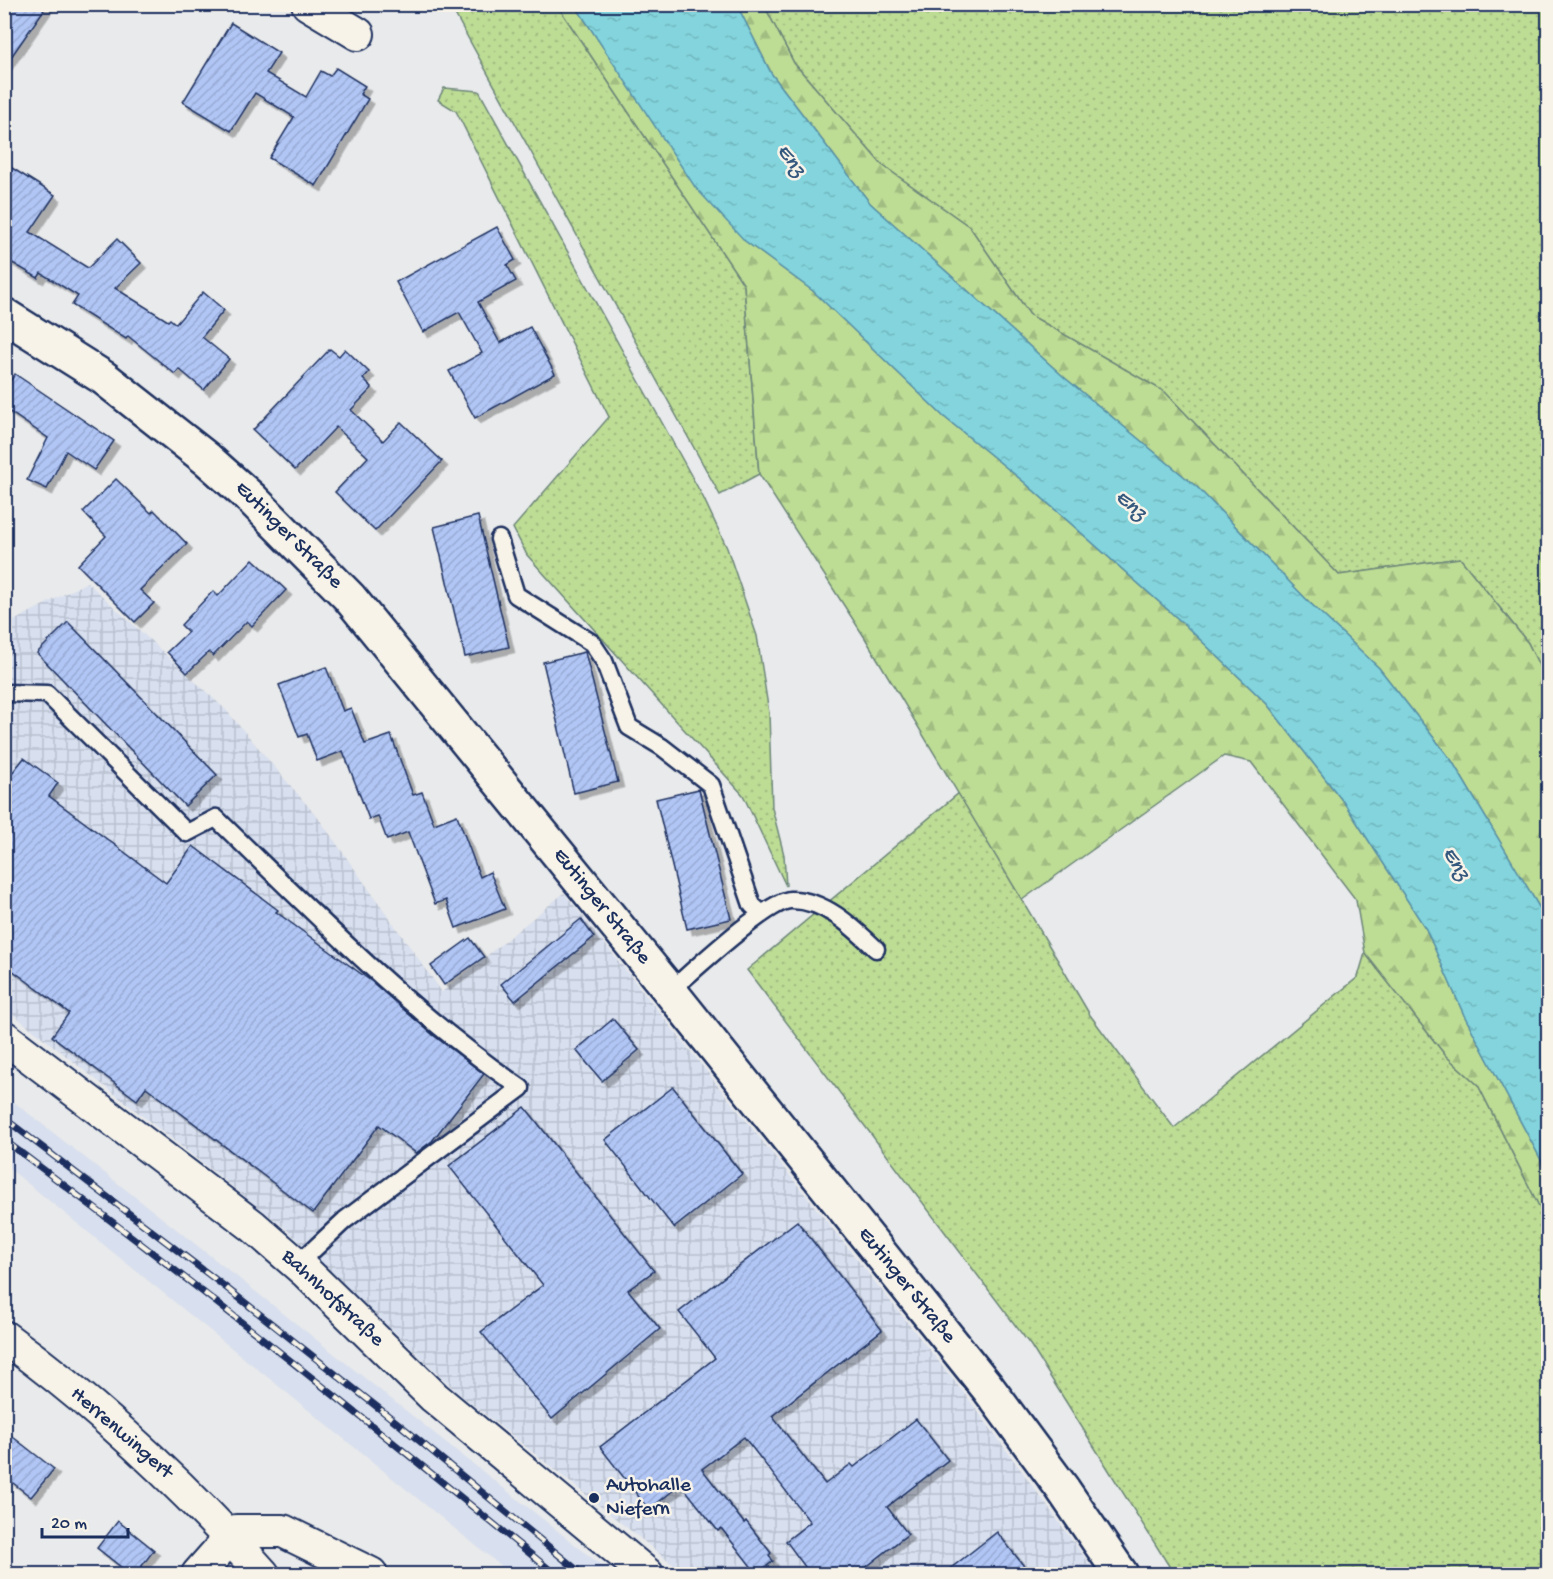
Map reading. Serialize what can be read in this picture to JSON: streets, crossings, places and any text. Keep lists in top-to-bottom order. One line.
{"streets":{"street":["Eutinger Straße","Bahnhofstraße","Herrenwingert"]},"water":["Enz"],"places":["Autohalle Niefern"],"scale_bar":"20 m"}
